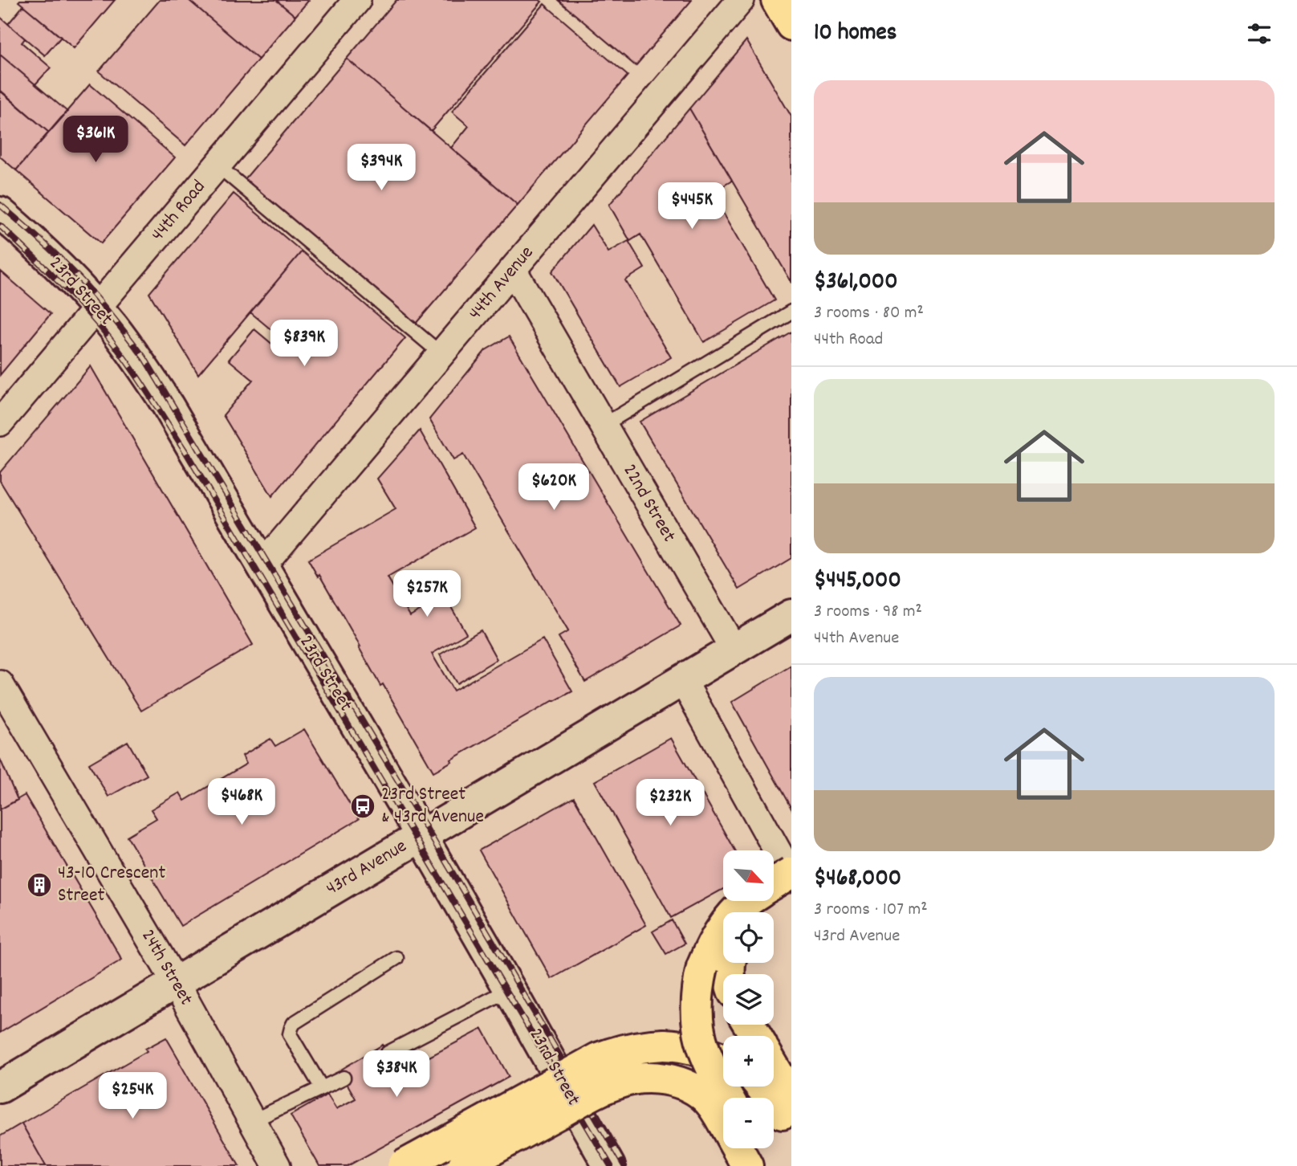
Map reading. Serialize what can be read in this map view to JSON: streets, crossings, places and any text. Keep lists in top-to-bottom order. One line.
{"streets":{"street":["44th Road","44th Avenue","23rd Street","22nd Street","43rd Avenue","24th Street"]},"crossings":[["44th Road","23rd Street"],["44th Avenue","23rd Street"],["44th Avenue","22nd Street"],["23rd Street","43rd Avenue"],["22nd Street","43rd Avenue"],["43rd Avenue","24th Street"]],"places":{"bus stop":["23rd Street & 43rd Avenue"],"building":["43-10 Crescent Street"]},"north":"bottom right","page":{"heading":"10 homes","list":[{"name":"$361,000","note":"3 rooms · 80 m² · 44th Road"},{"name":"$445,000","note":"3 rooms · 98 m² · 44th Avenue"},{"name":"$468,000","note":"3 rooms · 107 m² · 43rd Avenue"}],"price":["$361K","$394K","$445K","$839K","$620K","$257K","$468K","$232K","$384K","$254K"],"map_buttons":["+","−"]}}
